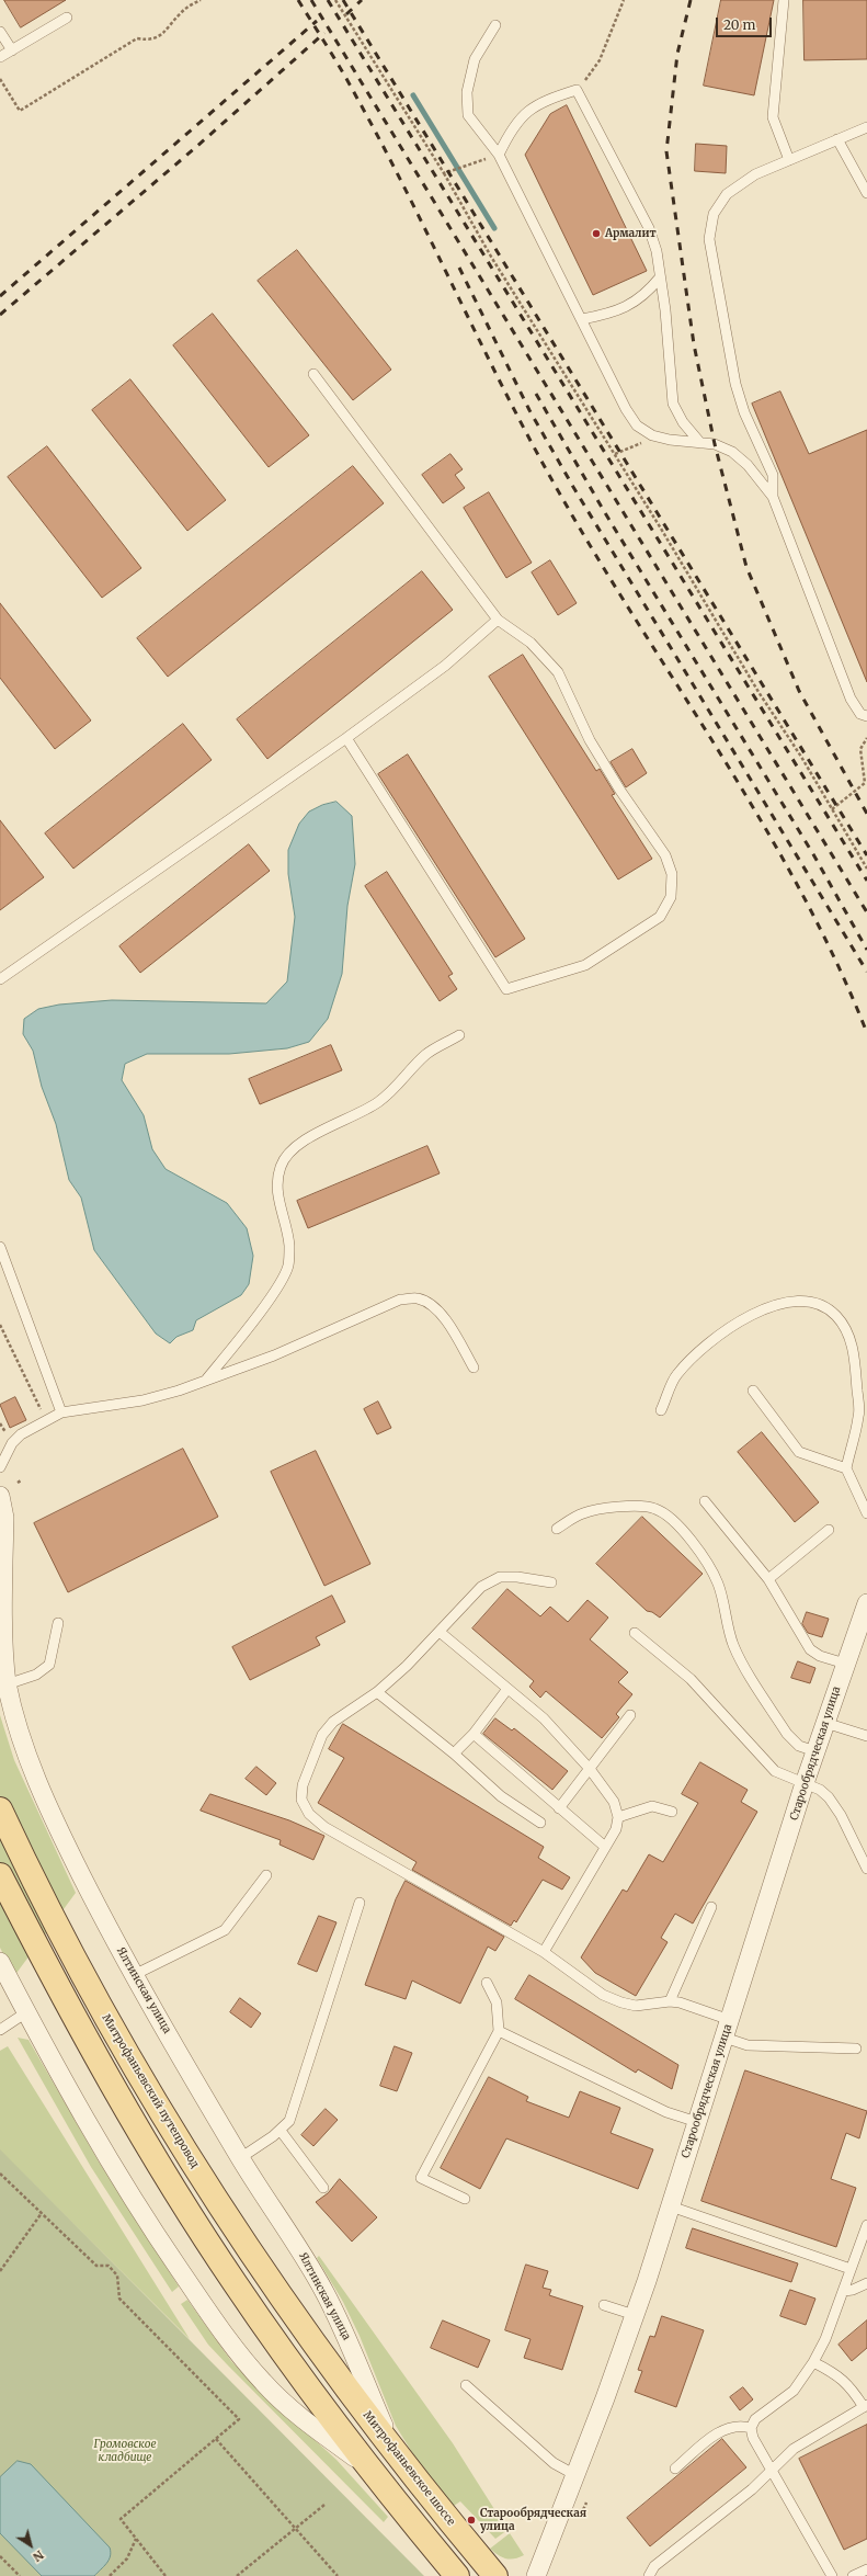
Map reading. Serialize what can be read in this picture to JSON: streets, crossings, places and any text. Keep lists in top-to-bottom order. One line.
{"streets":{"main road":["Митрофаньевский путепровод","Митрофаньевское шоссе"],"street":["Старообрядческая улица","Ялтинская улица"]},"crossings":[["Ялтинская улица","Митрофаньевское шоссе"],["Митрофаньевский путепровод","Митрофаньевское шоссе"]],"parks":["Громовское кладбище"],"places":["Армалит","Старообрядческая улица"],"scale_bar":"20 m","north":"bottom right"}
